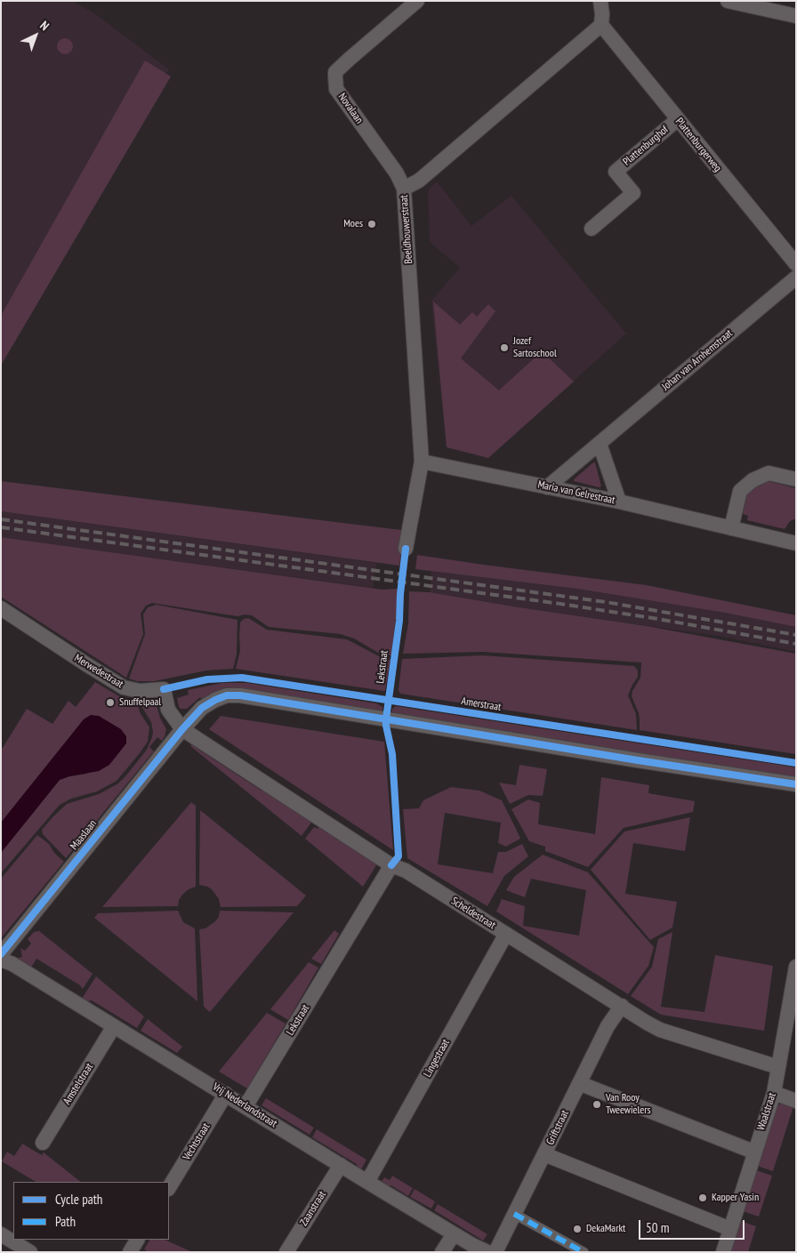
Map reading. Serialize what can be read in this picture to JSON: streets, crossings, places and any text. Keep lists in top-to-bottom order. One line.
{"streets":{"street":["Novalaan","Plattenburgerweg","Plattenburghof","Beeldhouwerstraat","Johan van Arnhemstraat","Maria van Gelrestraat","Lekstraat","Merwedestraat","Maaslaan","Scheldestraat","Lingestraat","Amstelstraat","Vrij Nederlandstraat","Waalstraat","Griftstraat","Vechtstraat","Zaanstraat"],"cycle path":["Amerstraat"]},"crossings":[["Novalaan","Beeldhouwerstraat"],["Plattenburgerweg","Plattenburghof"],["Plattenburgerweg","Beeldhouwerstraat"],["Beeldhouwerstraat","Maria van Gelrestraat"],["Johan van Arnhemstraat","Maria van Gelrestraat"],["Lekstraat","Scheldestraat"],["Lekstraat","Vrij Nederlandstraat"],["Merwedestraat","Maaslaan"],["Merwedestraat","Scheldestraat"],["Maaslaan","Scheldestraat"],["Scheldestraat","Lingestraat"],["Scheldestraat","Waalstraat"],["Scheldestraat","Griftstraat"],["Lingestraat","Vrij Nederlandstraat"],["Amstelstraat","Vrij Nederlandstraat"],["Vrij Nederlandstraat","Vechtstraat"],["Vrij Nederlandstraat","Zaanstraat"]],"places":["Moes","Jozef Sartoschool","Snuffelpaal","Van Rooy Tweewielers","Kapper Yasin","DekaMarkt"],"legend":["Cycle path","Path"],"scale_bar":"50 m","north":"top right"}
